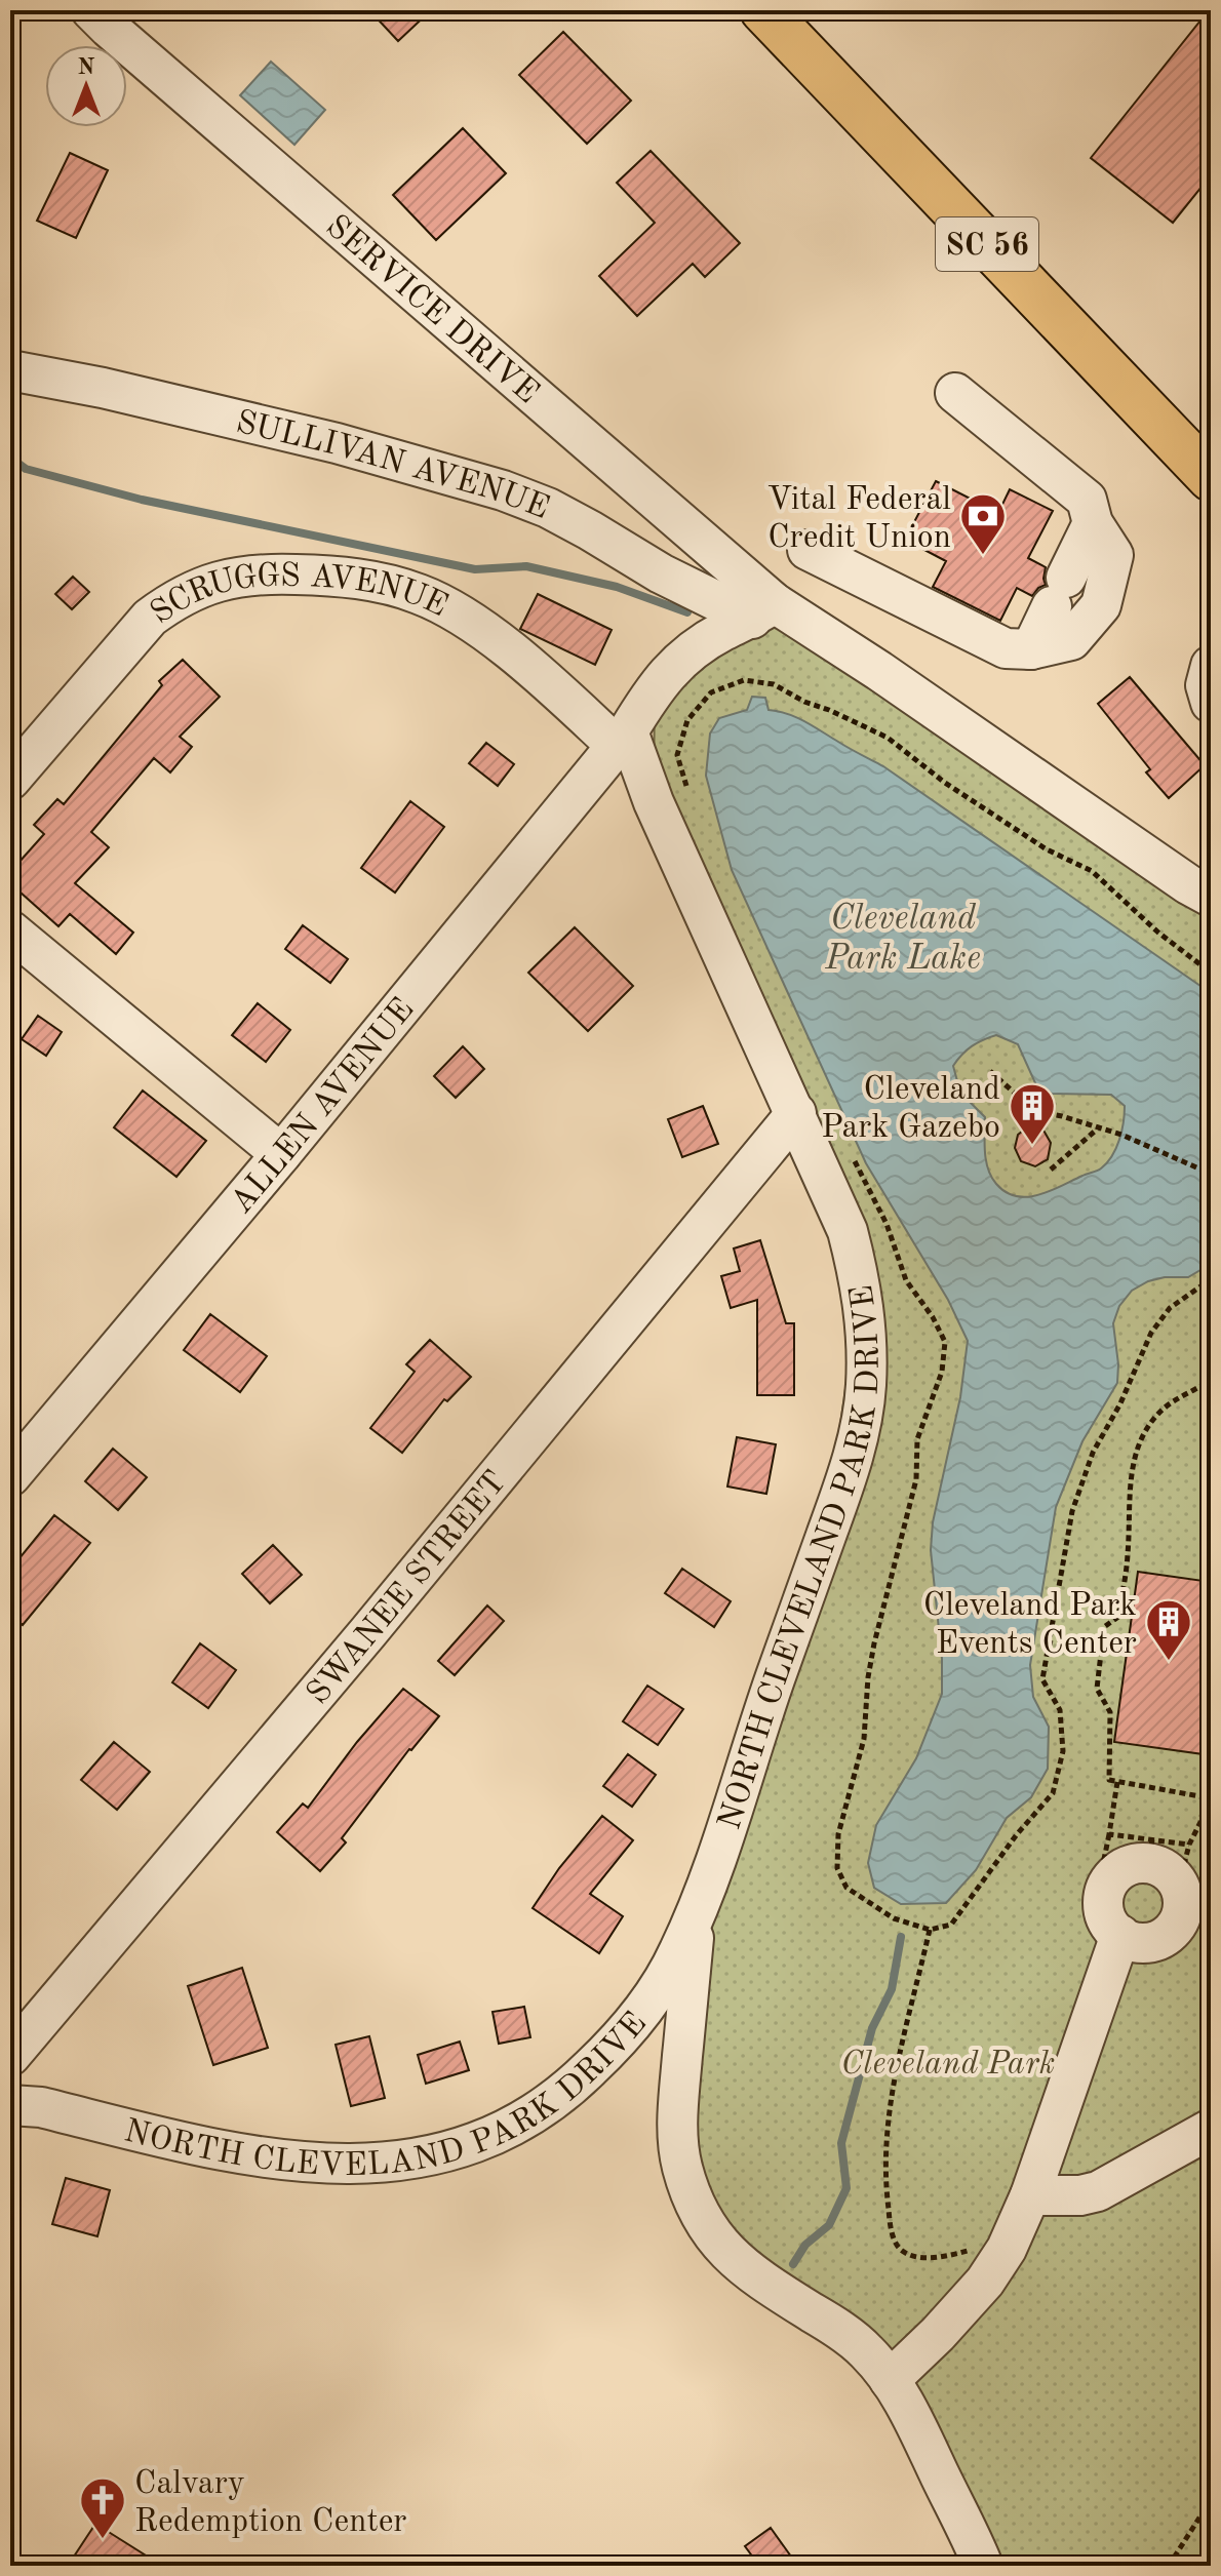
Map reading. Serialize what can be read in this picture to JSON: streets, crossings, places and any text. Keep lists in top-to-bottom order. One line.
{"streets":{"main road":["SC 56"],"street":["SERVICE DRIVE","SULLIVAN AVENUE","SCRUGGS AVENUE","ALLEN AVENUE","NORTH CLEVELAND PARK DRIVE","SWANEE STREET"]},"crossings":[["SERVICE DRIVE","SULLIVAN AVENUE"],["SCRUGGS AVENUE","ALLEN AVENUE"],["SCRUGGS AVENUE","NORTH CLEVELAND PARK DRIVE"],["ALLEN AVENUE","NORTH CLEVELAND PARK DRIVE"],["NORTH CLEVELAND PARK DRIVE","SWANEE STREET"]],"water":["Cleveland Park Lake"],"parks":["Cleveland Park"],"places":{"bank":["Vital Federal Credit Union"],"building":["Cleveland Park Gazebo","Cleveland Park Events Center"],"church":["Calvary Redemption Center"]},"north":"top"}
